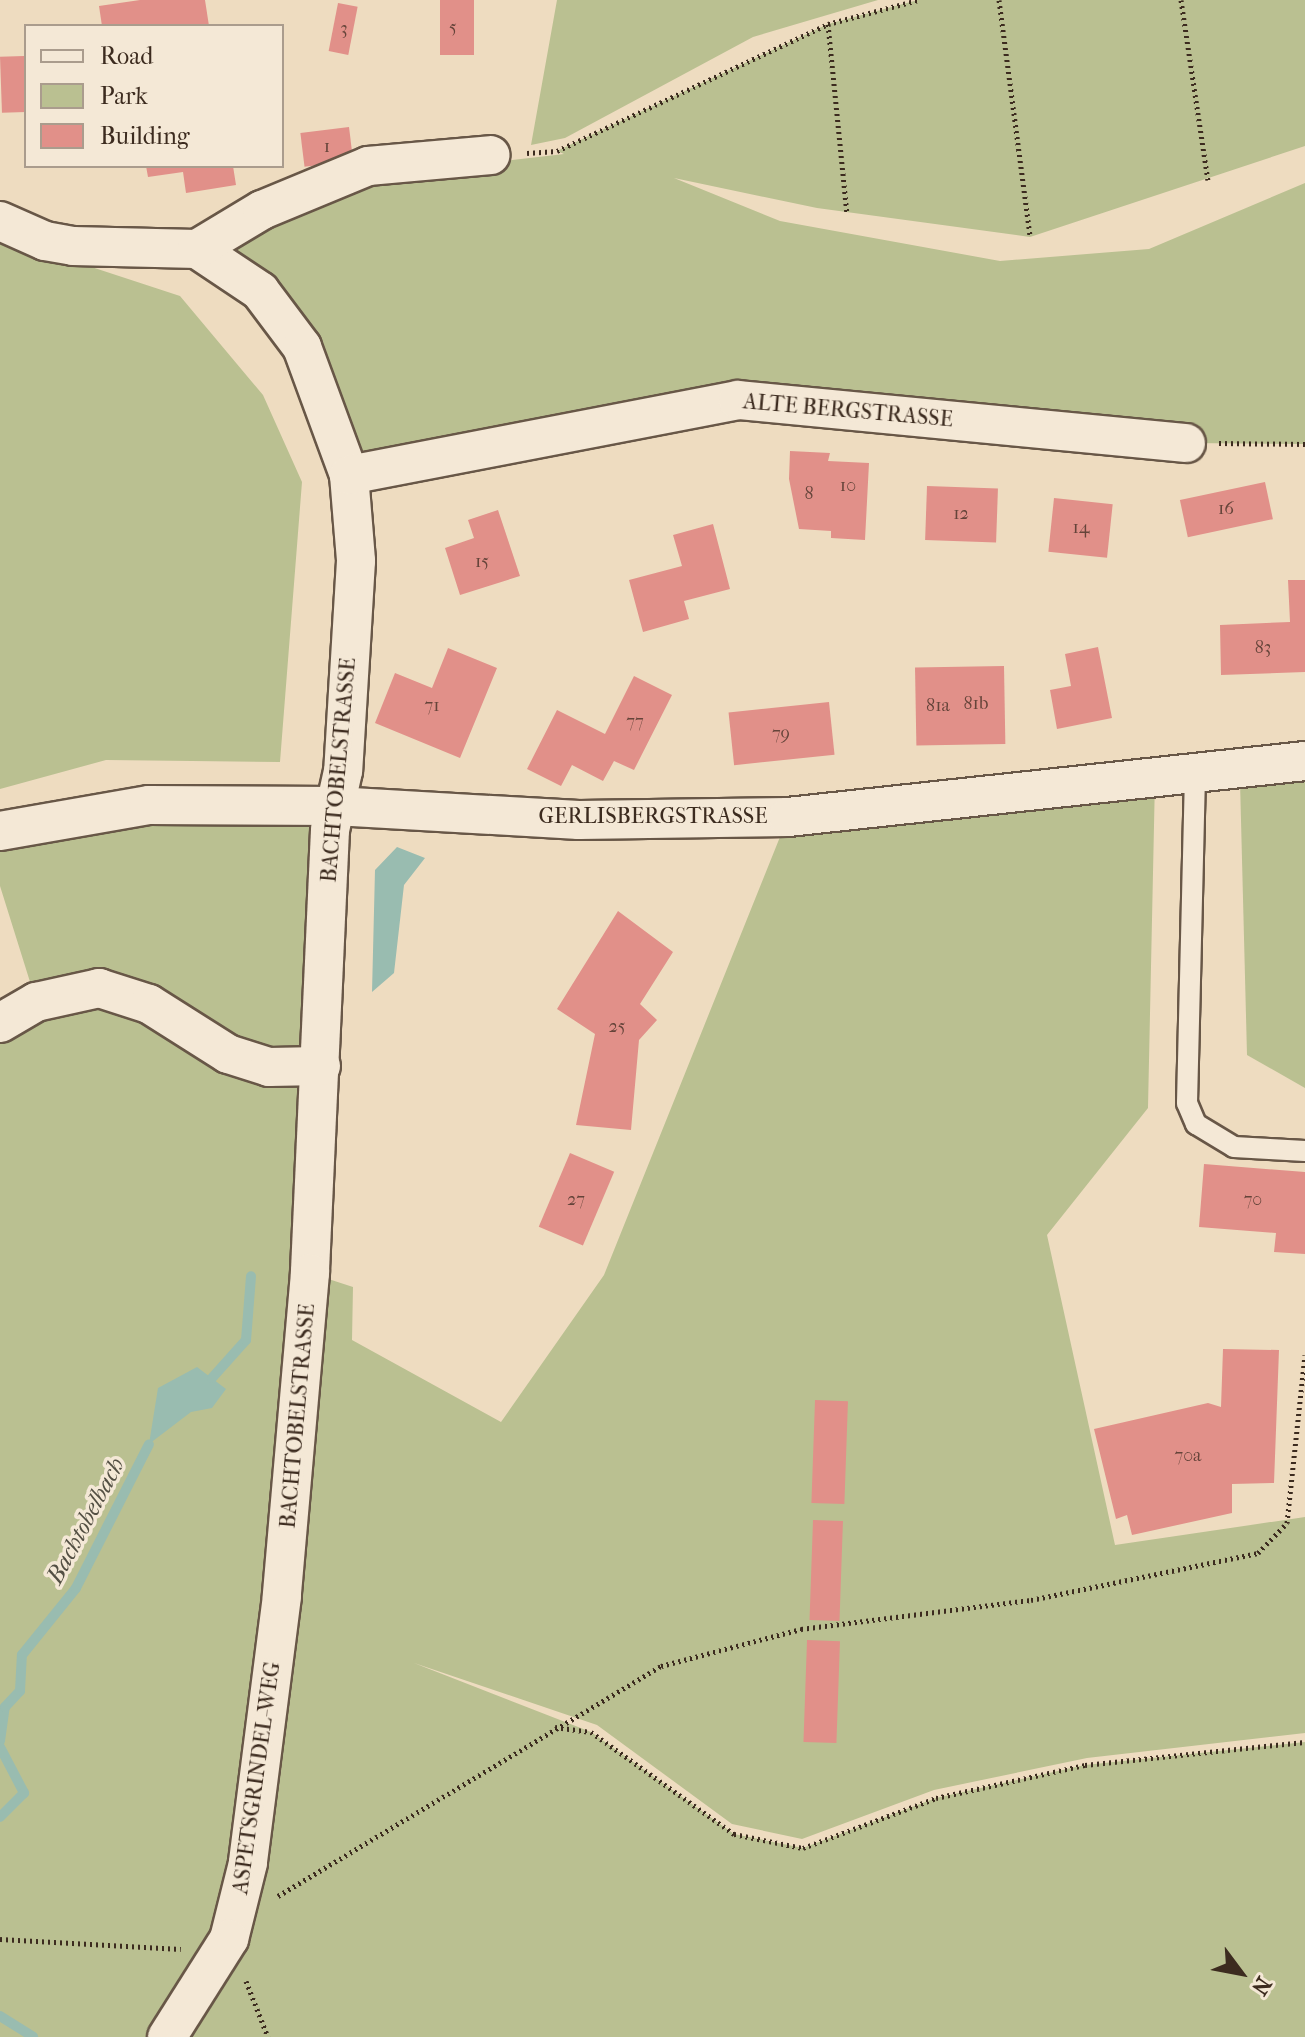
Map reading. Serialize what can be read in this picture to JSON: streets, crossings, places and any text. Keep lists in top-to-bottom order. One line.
{"streets":{"street":["ALTE BERGSTRASSE","BACHTOBELSTRASSE","GERLISBERGSTRASSE","ASPETSGRINDEL-WEG"]},"crossings":[["ALTE BERGSTRASSE","BACHTOBELSTRASSE"],["BACHTOBELSTRASSE","GERLISBERGSTRASSE"],["BACHTOBELSTRASSE","ASPETSGRINDEL-WEG"]],"water":["Bachtobelbach"],"house_numbers":["5","3","1","10","8","16","12","14","15","83","81b","71","81a","77","79","25","27","70","70a"],"legend":["Road","Park","Building"],"north":"bottom right"}
